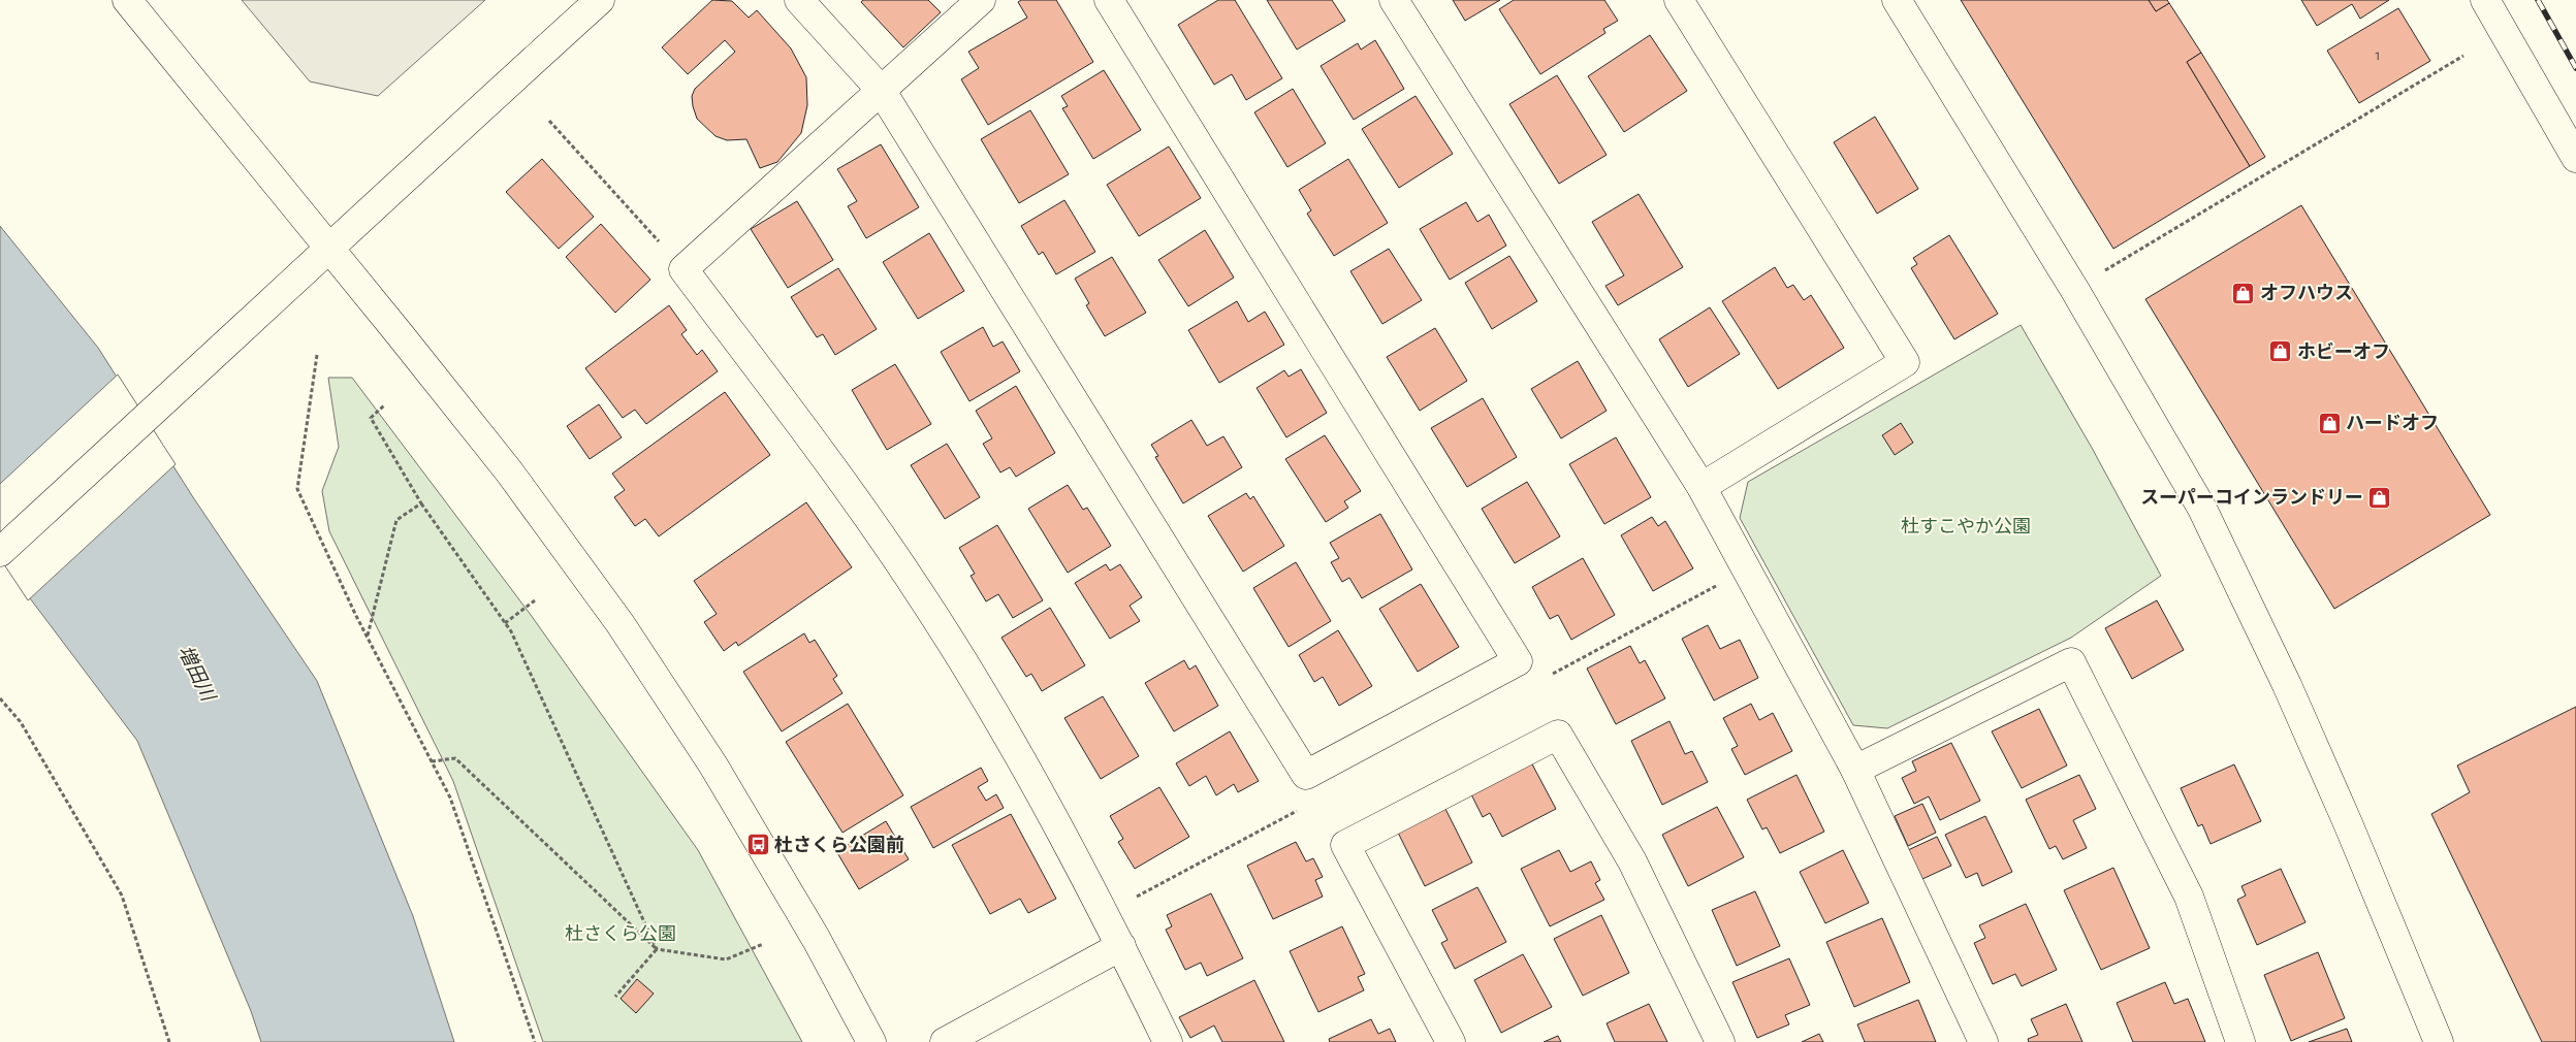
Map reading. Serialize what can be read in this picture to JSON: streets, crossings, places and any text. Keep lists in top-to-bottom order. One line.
{"water":["増田川"],"parks":["杜すこやか公園","杜さくら公園"],"places":{"shop":["オフハウス","ホビーオフ","ハードオフ","スーパーコインランドリー"],"bus stop":["杜さくら公園前"]},"house_numbers":["1"]}
